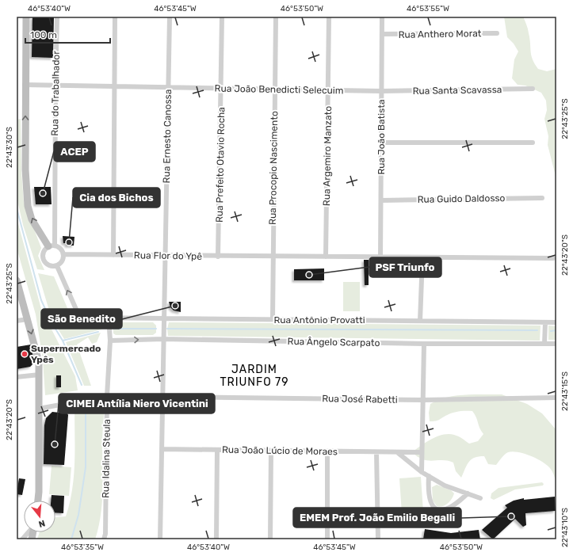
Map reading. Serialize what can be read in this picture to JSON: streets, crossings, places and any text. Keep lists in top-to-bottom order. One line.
{"streets":{"street":["Rua Anthero Morat","Rua João Benedicti Selecuim","Rua Santa Scavassa","Rua do Trabalhador","Rua Ernesto Canossa","Rua João Batista","Rua Argemiro Manzato","Rua Prefeito Otavio Rocha","Rua Procopio Nascimento","Rua Guido Daldosso","Rua Flor do Ypê","Rua Antônio Provatti","Rua Ângelo Scarpato","Rua José Rabetti","Rua João Lúcio de Moraes","Rua Idalina Steula"]},"crossings":[["Rua Anthero Morat","Rua João Batista"],["Rua João Benedicti Selecuim","Rua Santa Scavassa"],["Rua João Benedicti Selecuim","Rua do Trabalhador"],["Rua João Benedicti Selecuim","Rua Ernesto Canossa"],["Rua João Benedicti Selecuim","Rua João Batista"],["Rua João Benedicti Selecuim","Rua Argemiro Manzato"],["Rua João Benedicti Selecuim","Rua Prefeito Otavio Rocha"],["Rua João Benedicti Selecuim","Rua Procopio Nascimento"],["Rua Santa Scavassa","Rua João Batista"],["Rua do Trabalhador","Rua Flor do Ypê"],["Rua do Trabalhador","Rua Antônio Provatti"],["Rua Ernesto Canossa","Rua Flor do Ypê"],["Rua Ernesto Canossa","Rua Antônio Provatti"],["Rua Ernesto Canossa","Rua Ângelo Scarpato"],["Rua Ernesto Canossa","Rua José Rabetti"],["Rua Ernesto Canossa","Rua João Lúcio de Moraes"],["Rua João Batista","Rua Guido Daldosso"],["Rua João Batista","Rua Flor do Ypê"],["Rua Argemiro Manzato","Rua Flor do Ypê"],["Rua Prefeito Otavio Rocha","Rua Flor do Ypê"],["Rua Procopio Nascimento","Rua Flor do Ypê"],["Rua Procopio Nascimento","Rua Antônio Provatti"],["Rua Flor do Ypê","Rua Antônio Provatti"],["Rua Antônio Provatti","Rua Idalina Steula"],["Rua Ângelo Scarpato","Rua Idalina Steula"]],"districts":["JARDIM TRIUNFO 79"],"places":["ACEP","Cia dos Bichos","PSF Triunfo","São Benedito","Supermercado Ypês","CIMEI Antília Niero Vicentini","EMEM Prof. João Emilio Begalli"],"scale_bar":"100 m","north":"bottom","coordinates":["46°53'40\"W","46°53'45\"W","46°53'50\"W","46°53'55\"W","22°43'25\"S","22°43'30\"S","22°43'20\"S","22°43'15\"S","22°43'10\"S","46°53'35\"W"]}
